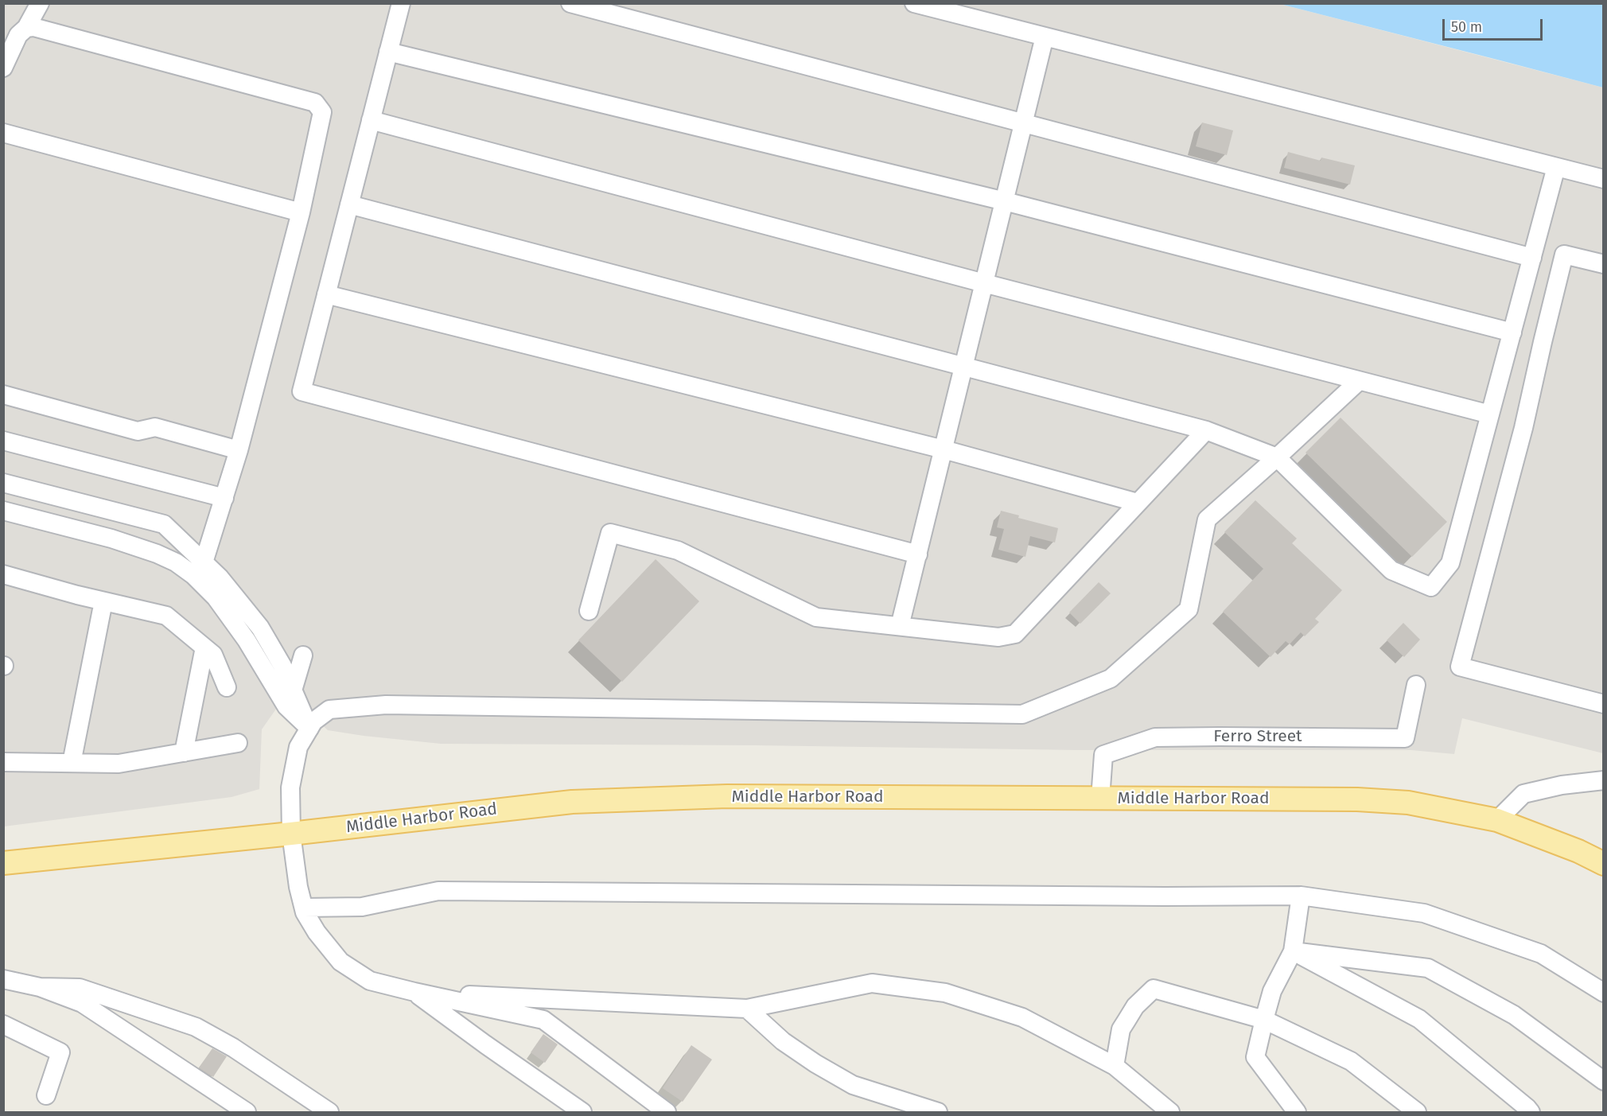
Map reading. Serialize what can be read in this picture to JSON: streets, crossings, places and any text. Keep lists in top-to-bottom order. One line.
{"streets":{"main road":["Middle Harbor Road"],"street":["Ferro Street"]},"crossings":[["Ferro Street","Middle Harbor Road"]],"scale_bar":"50 m"}
